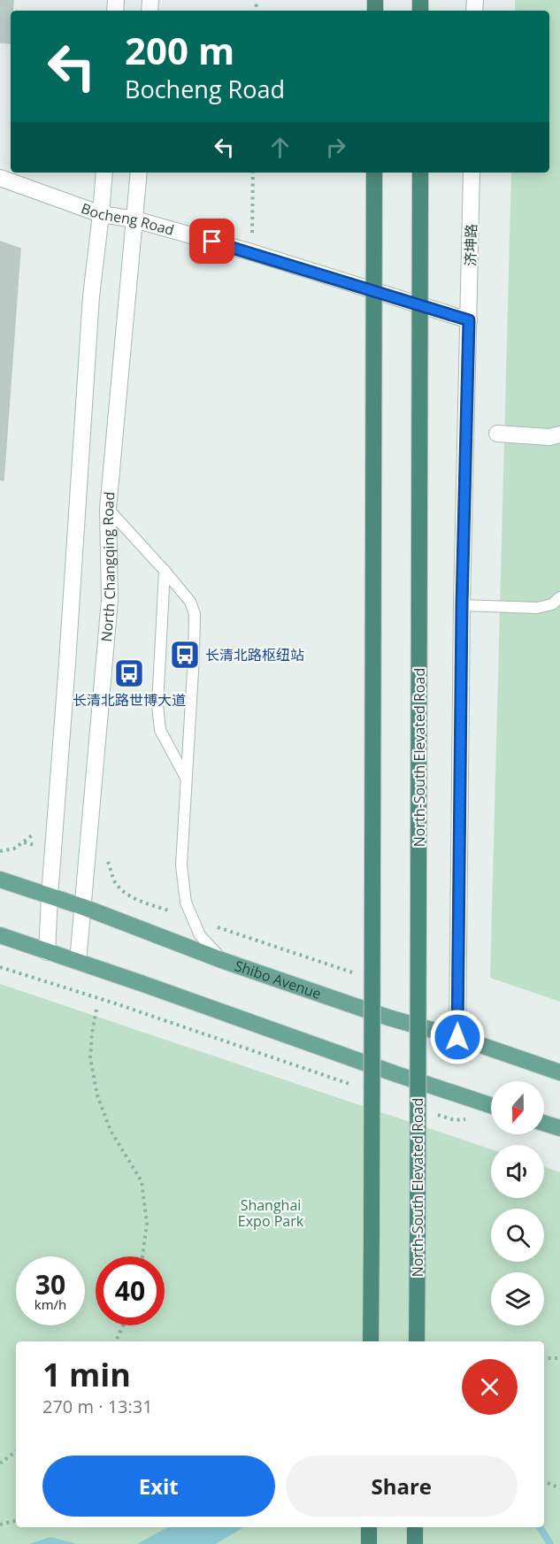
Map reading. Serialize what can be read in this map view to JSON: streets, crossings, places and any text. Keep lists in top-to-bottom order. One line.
{"streets":{"highway":["North-South Elevated Road"],"main road":["Bocheng Road","济坤路","North Changqing Road","Shibo Avenue"]},"crossings":[["Bocheng Road","济坤路"],["Bocheng Road","North Changqing Road"],["济坤路","Shibo Avenue"],["North Changqing Road","Shibo Avenue"]],"parks":["Shanghai Expo Park"],"places":{"bus stop":["长清北路枢纽站","长清北路世博大道"]},"north":"bottom","page":{"turn":["200 m","Bocheng Road"],"speed":"30 km/h","limit":"40","heading":["1 min","270 m · 13:31"],"buttons":["Exit","Share"]}}
